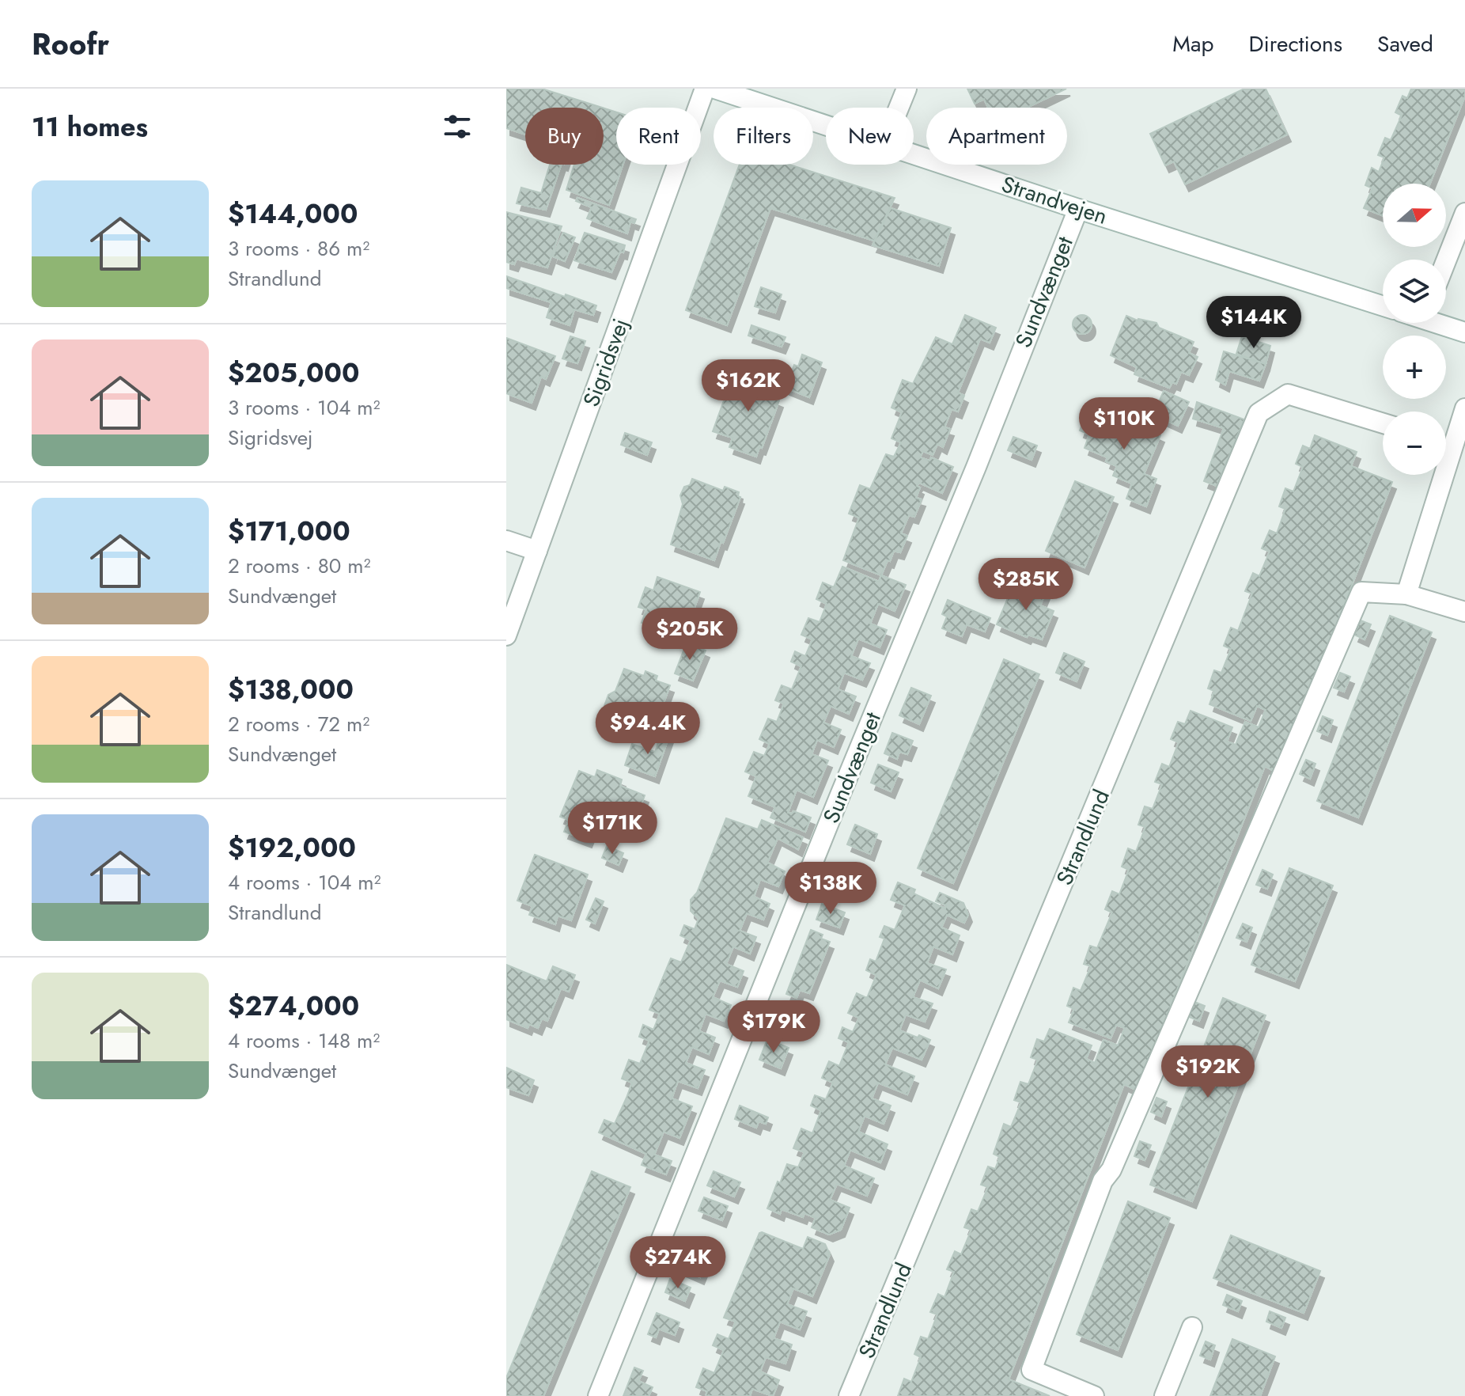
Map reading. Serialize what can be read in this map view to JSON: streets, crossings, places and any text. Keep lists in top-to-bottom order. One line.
{"streets":{"street":["Strandvejen","Sundvænget","Sigridsvej","Strandlund"]},"crossings":[["Strandvejen","Sundvænget"]],"north":"right","page":{"header":"Roofr","nav":["Map","Directions","Saved"],"heading":"11 homes","chip":["Buy","Rent","Filters","New","Apartment"],"list":[{"name":"$144,000","note":"3 rooms · 86 m² · Strandlund"},{"name":"$205,000","note":"3 rooms · 104 m² · Sigridsvej"},{"name":"$171,000","note":"2 rooms · 80 m² · Sundvænget"},{"name":"$138,000","note":"2 rooms · 72 m² · Sundvænget"},{"name":"$192,000","note":"4 rooms · 104 m² · Strandlund"},{"name":"$274,000","note":"4 rooms · 148 m² · Sundvænget"}],"map_buttons":["+","−"],"price":["$144K","$162K","$110K","$285K","$205K","$94.4K","$171K","$138K","$179K","$192K","$274K"]}}
